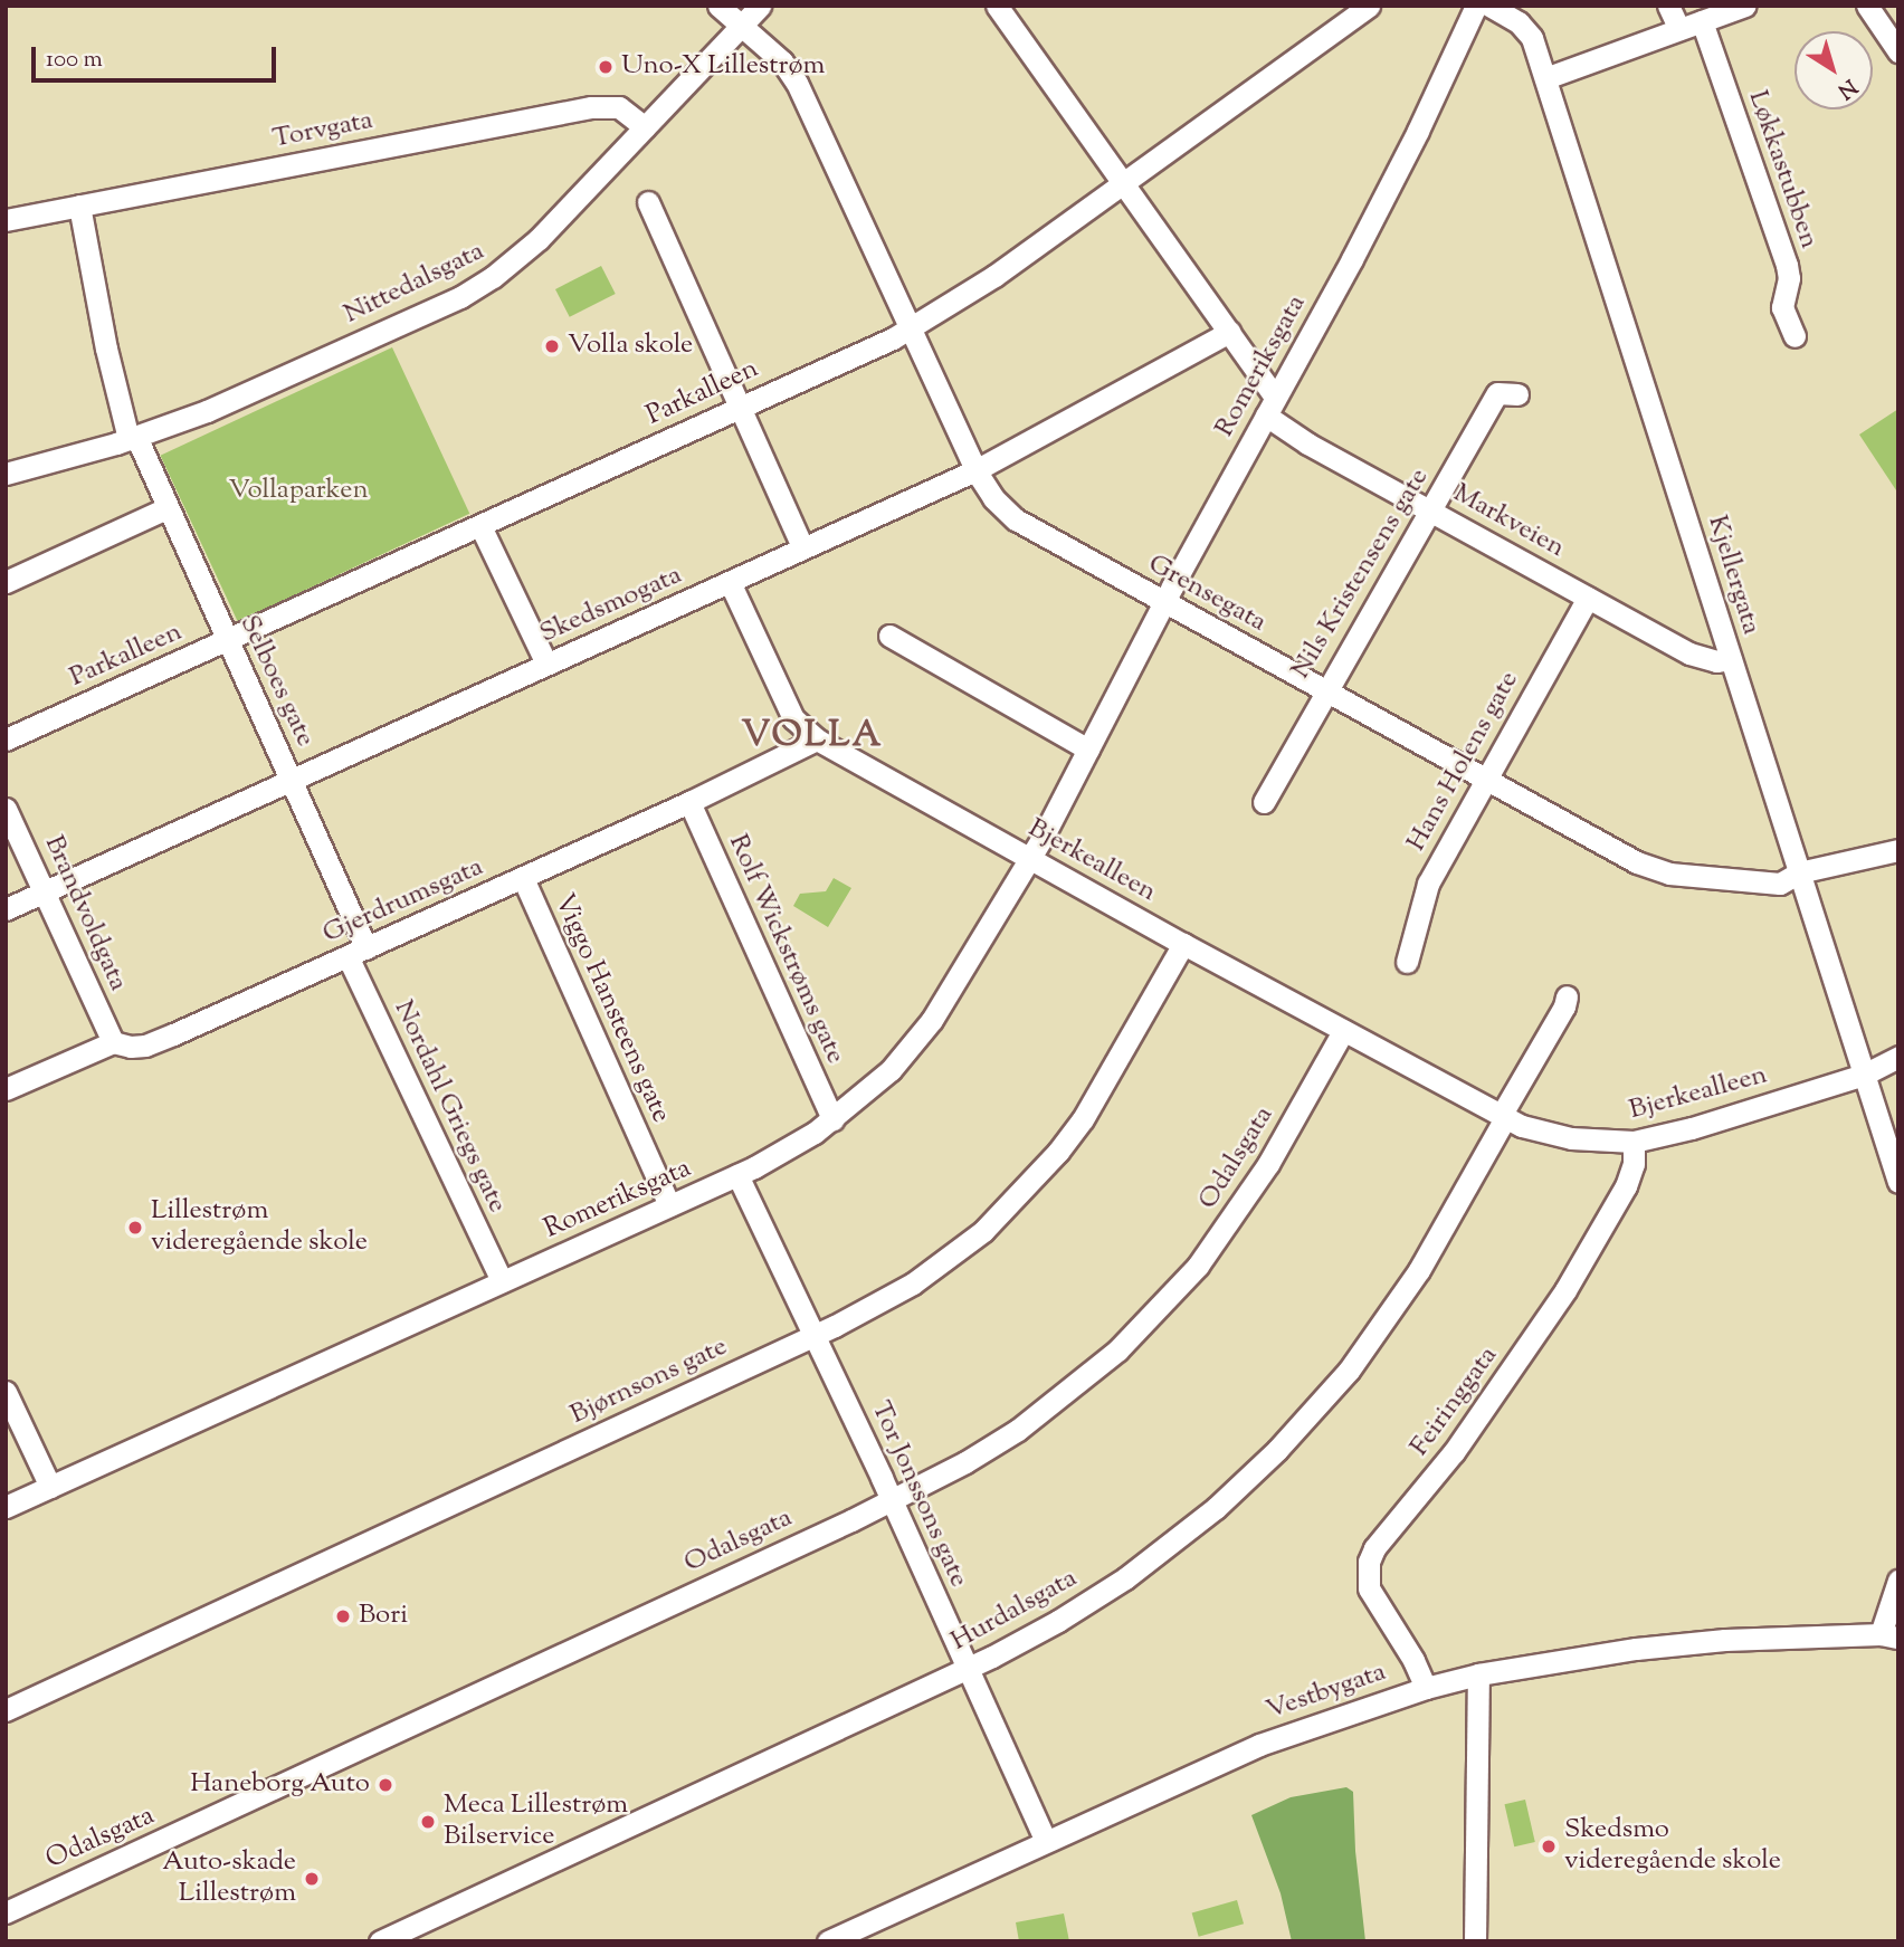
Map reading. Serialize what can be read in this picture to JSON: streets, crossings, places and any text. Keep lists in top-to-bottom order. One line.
{"streets":{"street":["Torvgata","Løkkastubben","Nittedalsgata","Romeriksgata","Parkalleen","Markveien","Nils Kristensens gate","Kjellergata","Grensegata","Skedsmogata","Selboes gate","Hans Holens gate","Bjerkealleen","Gjerdrumsgata","Brandvoldgata","Rolf Wickstrøms gate","Viggo Hansteens gate","Nordahl Griegs gate","Odalsgata","Bjørnsons gate","Feiringgata","Tor Jonssons gate","Hurdalsgata","Vestbygata"]},"crossings":[["Torvgata","Nittedalsgata"],["Torvgata","Selboes gate"],["Nittedalsgata","Grensegata"],["Nittedalsgata","Selboes gate"],["Romeriksgata","Markveien"],["Romeriksgata","Grensegata"],["Romeriksgata","Bjerkealleen"],["Romeriksgata","Rolf Wickstrøms gate"],["Romeriksgata","Viggo Hansteens gate"],["Romeriksgata","Nordahl Griegs gate"],["Romeriksgata","Tor Jonssons gate"],["Parkalleen","Markveien"],["Parkalleen","Grensegata"],["Parkalleen","Selboes gate"],["Markveien","Nils Kristensens gate"],["Markveien","Kjellergata"],["Markveien","Skedsmogata"],["Markveien","Hans Holens gate"],["Nils Kristensens gate","Grensegata"],["Kjellergata","Grensegata"],["Kjellergata","Bjerkealleen"],["Grensegata","Skedsmogata"],["Grensegata","Hans Holens gate"],["Skedsmogata","Selboes gate"],["Skedsmogata","Bjerkealleen"],["Skedsmogata","Brandvoldgata"],["Selboes gate","Gjerdrumsgata"],["Selboes gate","Nordahl Griegs gate"],["Bjerkealleen","Gjerdrumsgata"],["Bjerkealleen","Odalsgata"],["Bjerkealleen","Bjørnsons gate"],["Bjerkealleen","Feiringgata"],["Bjerkealleen","Hurdalsgata"],["Gjerdrumsgata","Brandvoldgata"],["Gjerdrumsgata","Rolf Wickstrøms gate"],["Gjerdrumsgata","Viggo Hansteens gate"],["Gjerdrumsgata","Nordahl Griegs gate"],["Odalsgata","Tor Jonssons gate"],["Bjørnsons gate","Tor Jonssons gate"],["Feiringgata","Vestbygata"],["Tor Jonssons gate","Hurdalsgata"],["Tor Jonssons gate","Vestbygata"]],"districts":["VOLLA"],"parks":["Vollaparken"],"places":["Uno-X Lillestrøm","Volla skole","Lillestrøm videregående skole","Bori","Haneborg Auto","Meca Lillestrøm Bilservice","Skedsmo videregående skole","Auto-skade Lillestrøm"],"scale_bar":"100 m","north":"bottom right"}
